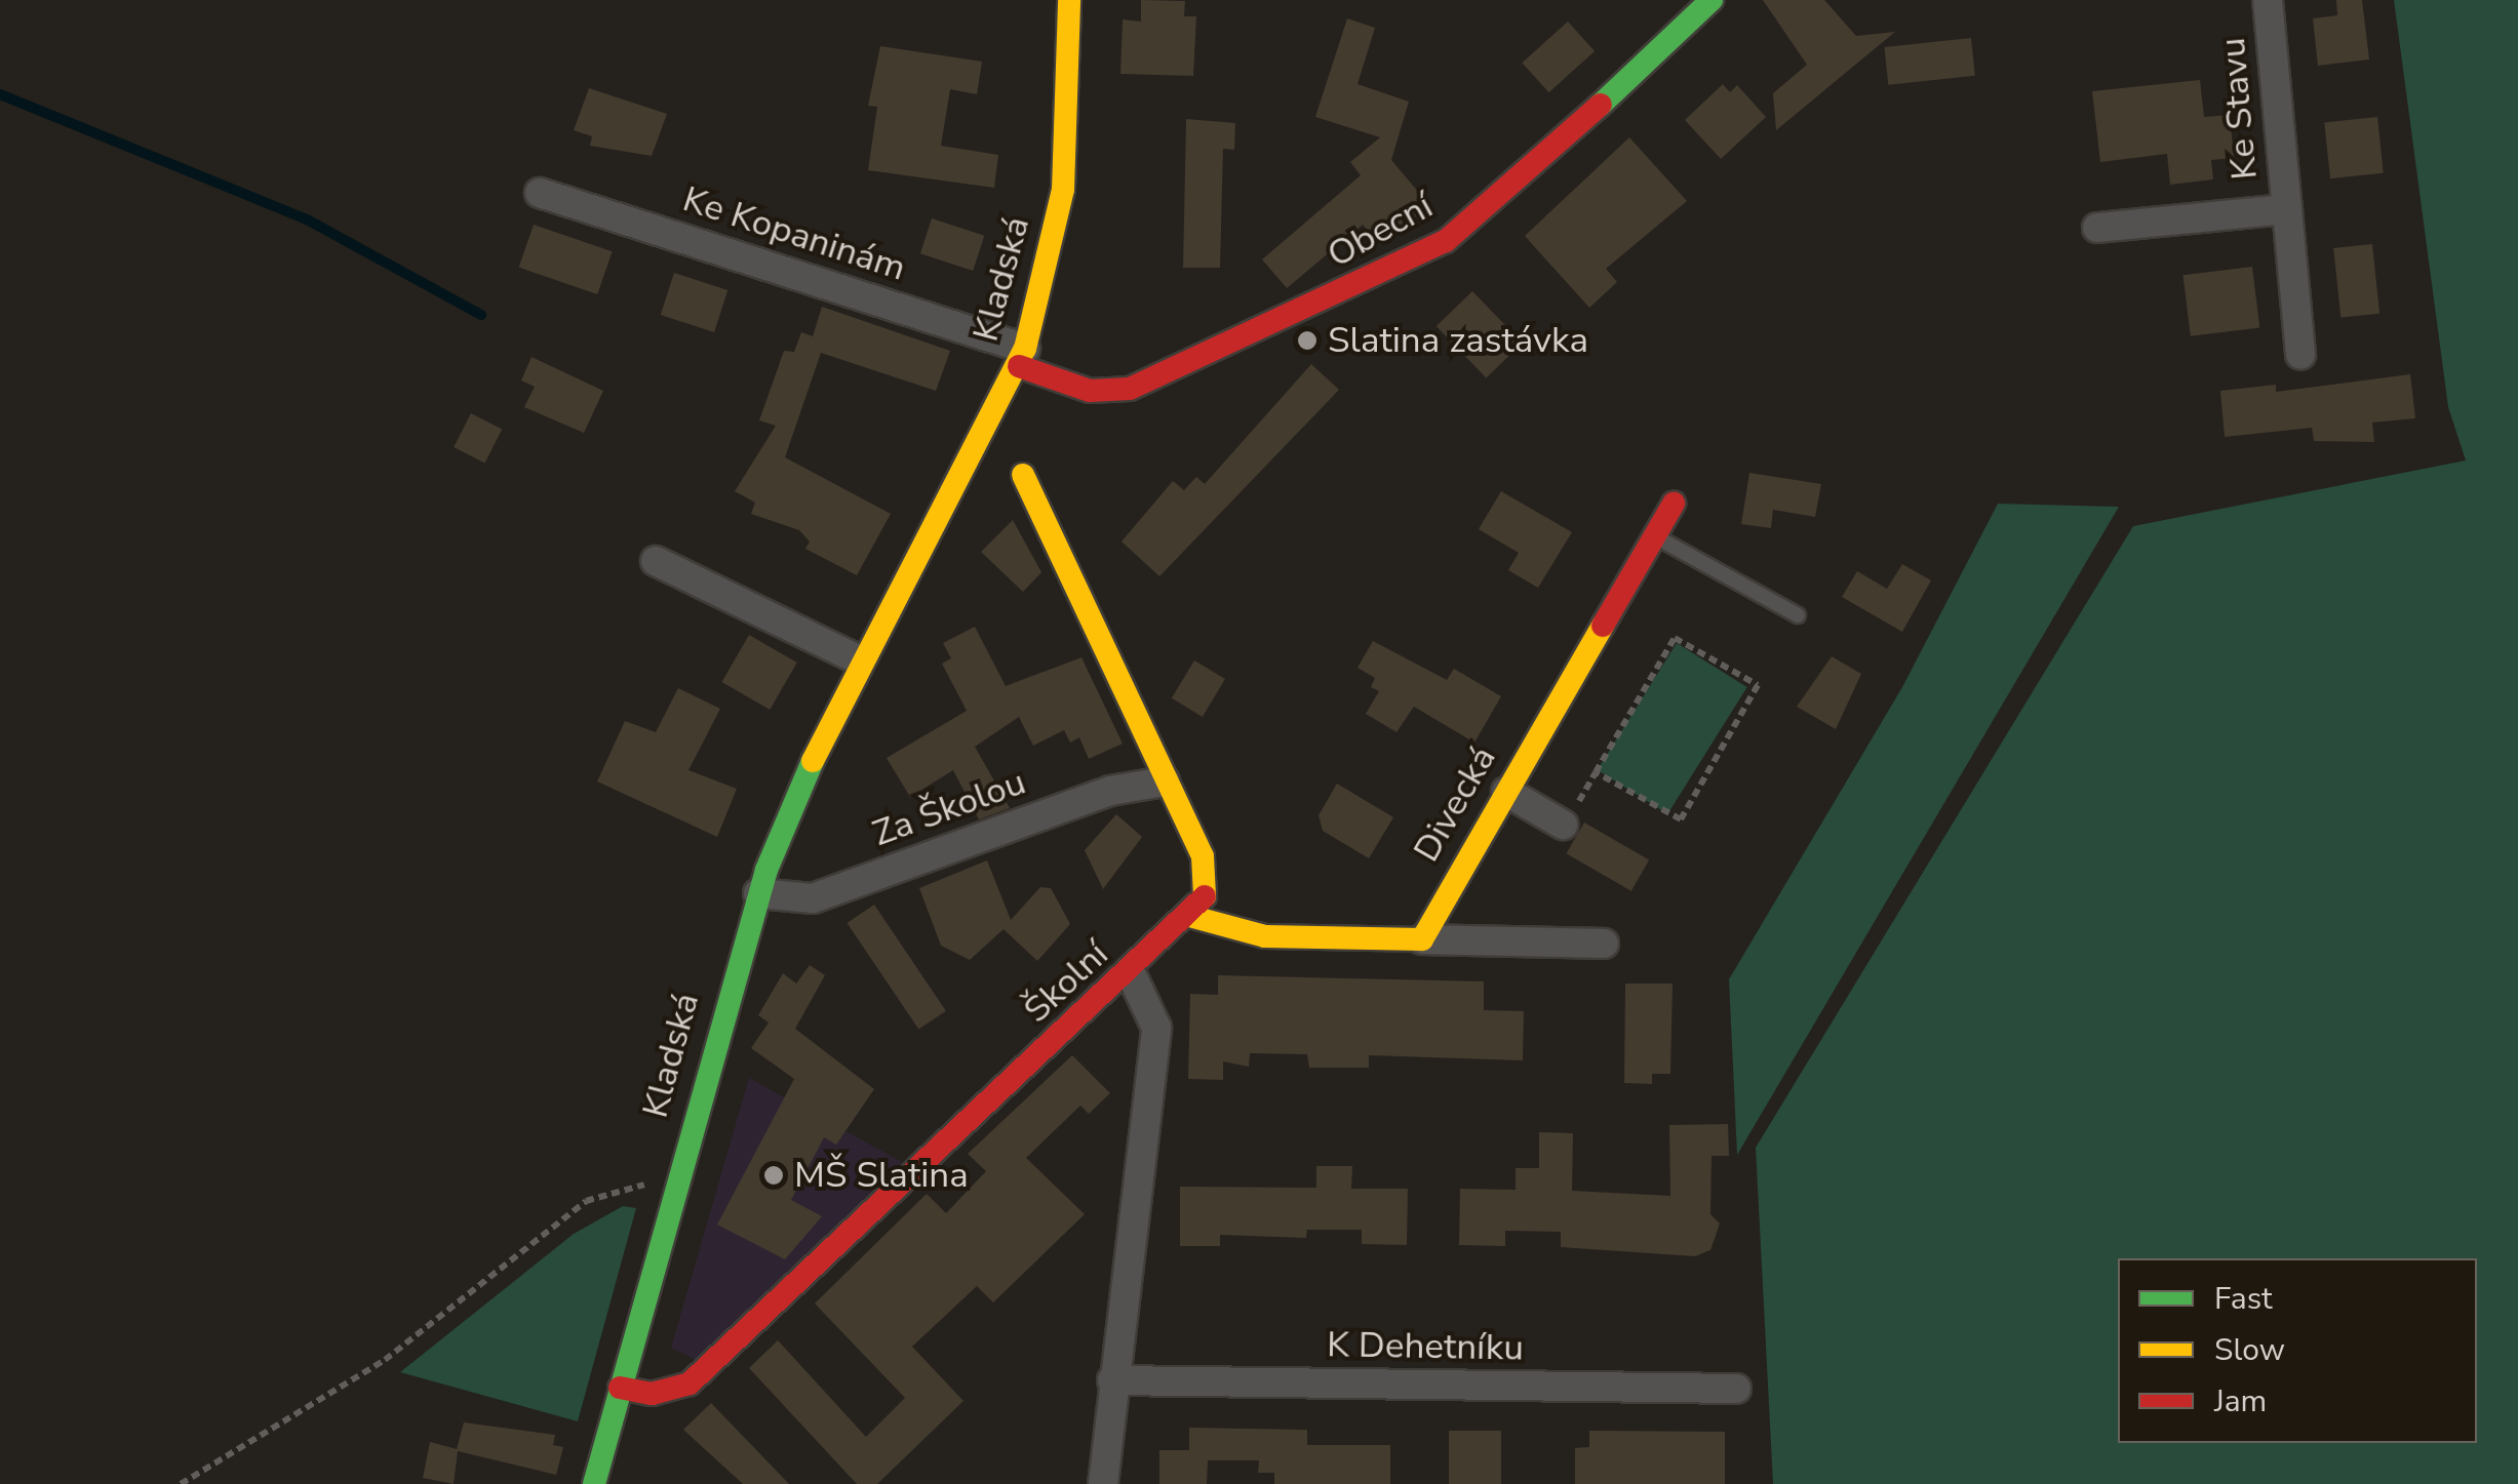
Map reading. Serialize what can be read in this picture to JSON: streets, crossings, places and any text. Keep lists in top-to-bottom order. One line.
{"streets":{"street":["Ke Stavu","Obecní","Ke Kopaninám","Kladská","Divecká","Za Školou","Školní","K Dehetníku"]},"crossings":[["Obecní","Ke Kopaninám"],["Obecní","Kladská"],["Ke Kopaninám","Kladská"],["Kladská","Za Školou"],["Kladská","Školní"]],"places":["Slatina zastávka","MŠ Slatina"],"legend":["Fast","Slow","Jam"]}
